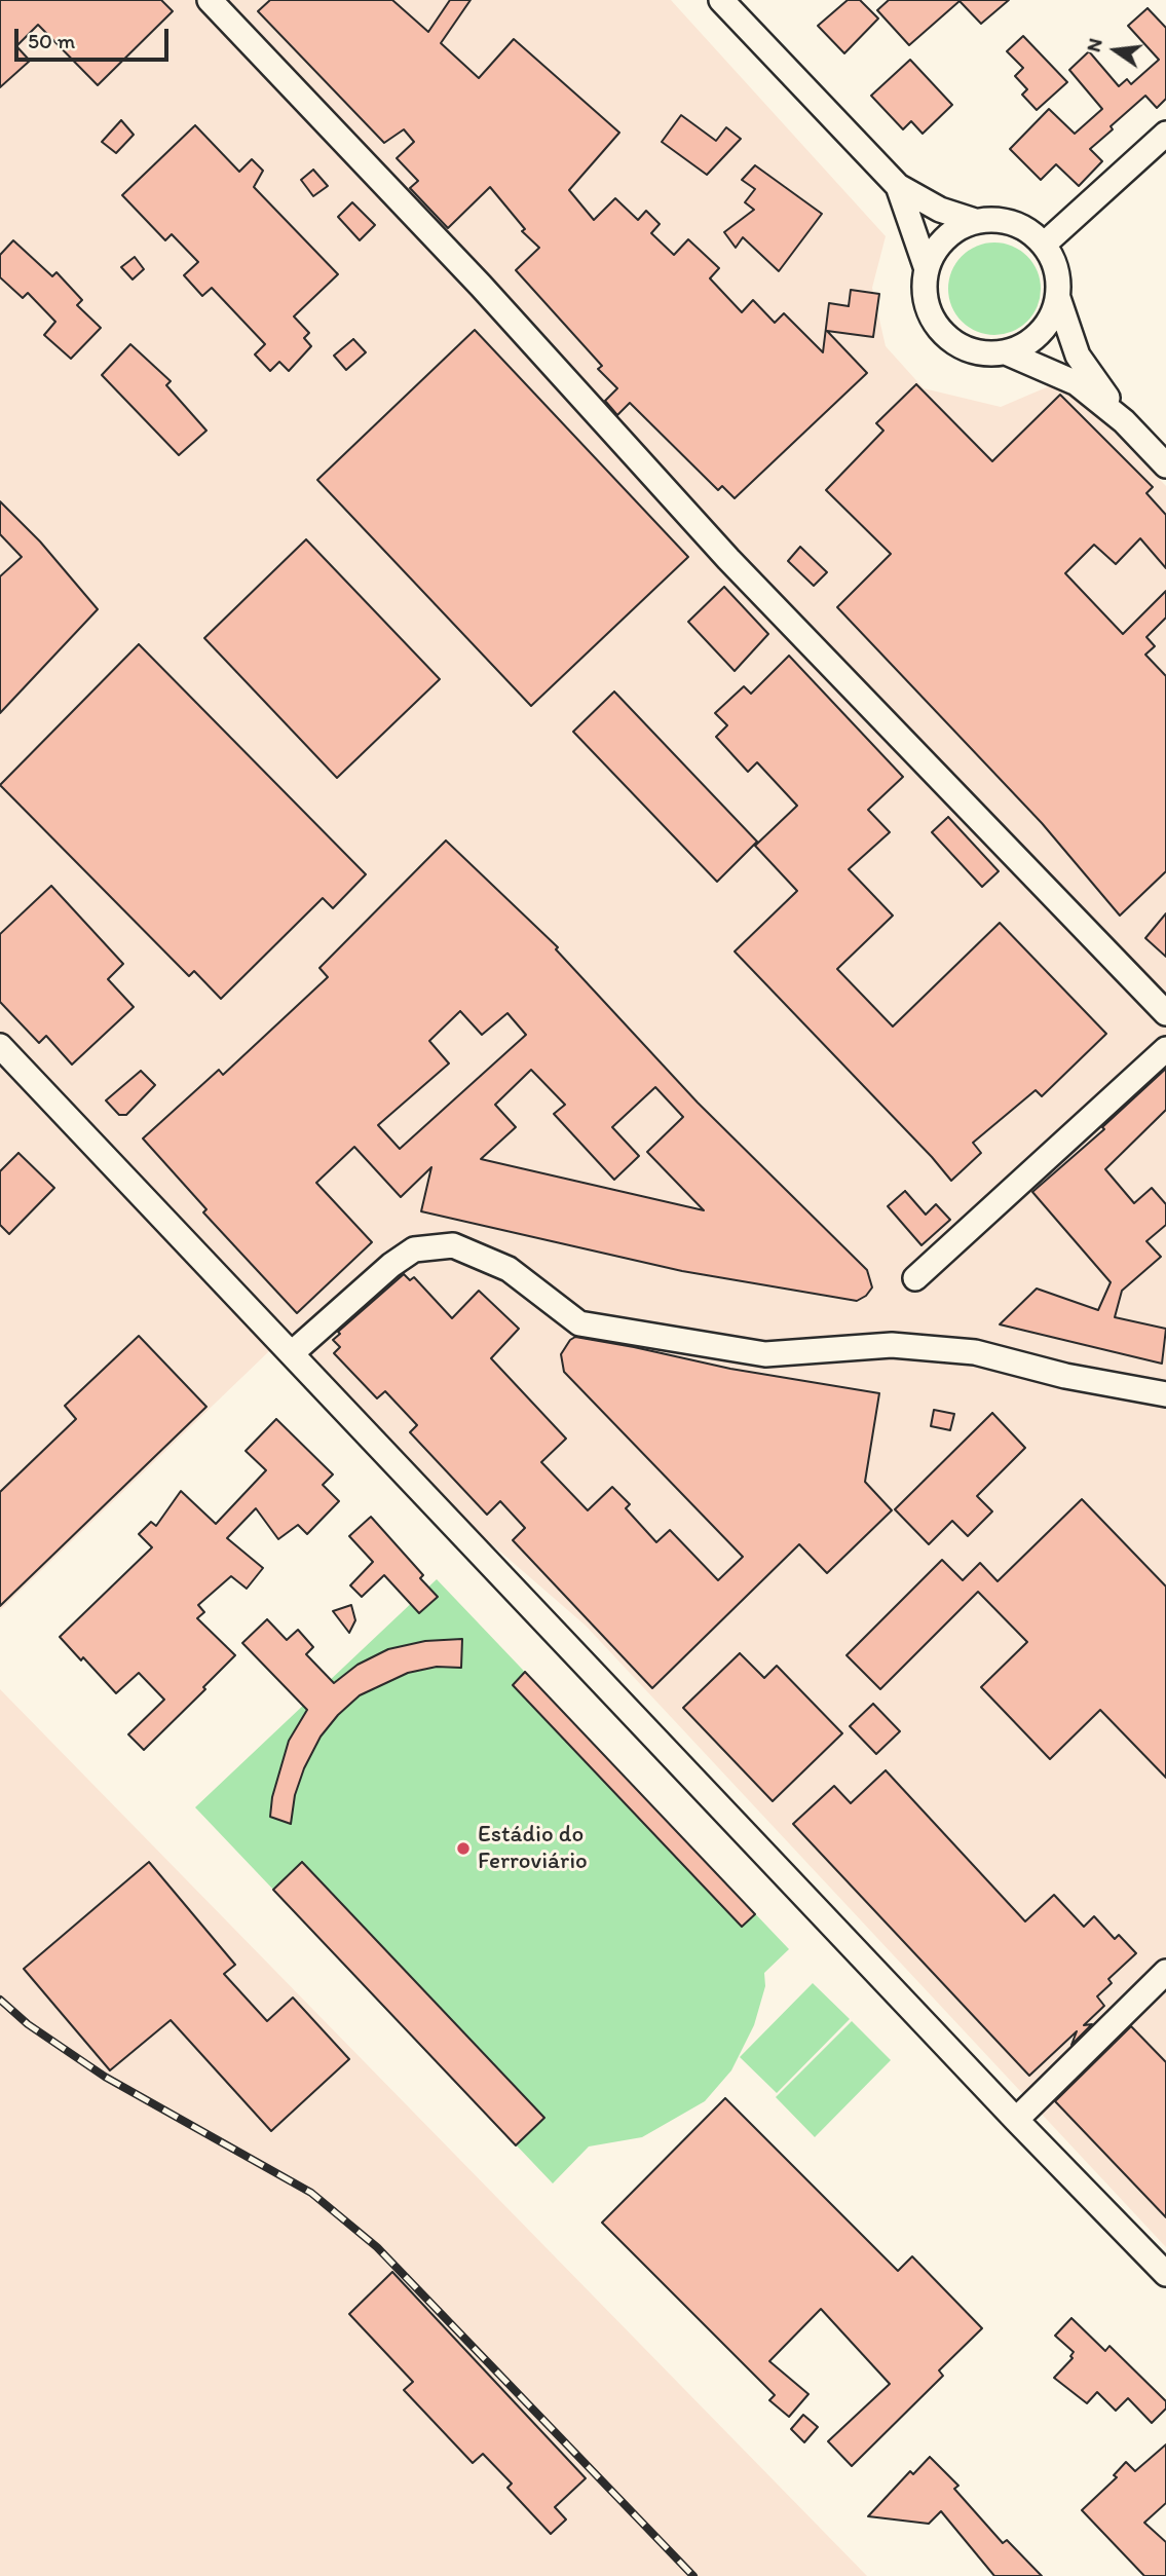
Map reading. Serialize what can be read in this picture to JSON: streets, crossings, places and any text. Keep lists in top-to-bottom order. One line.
{"places":["Estádio do Ferroviário"],"scale_bar":"50 m","north":"left"}
